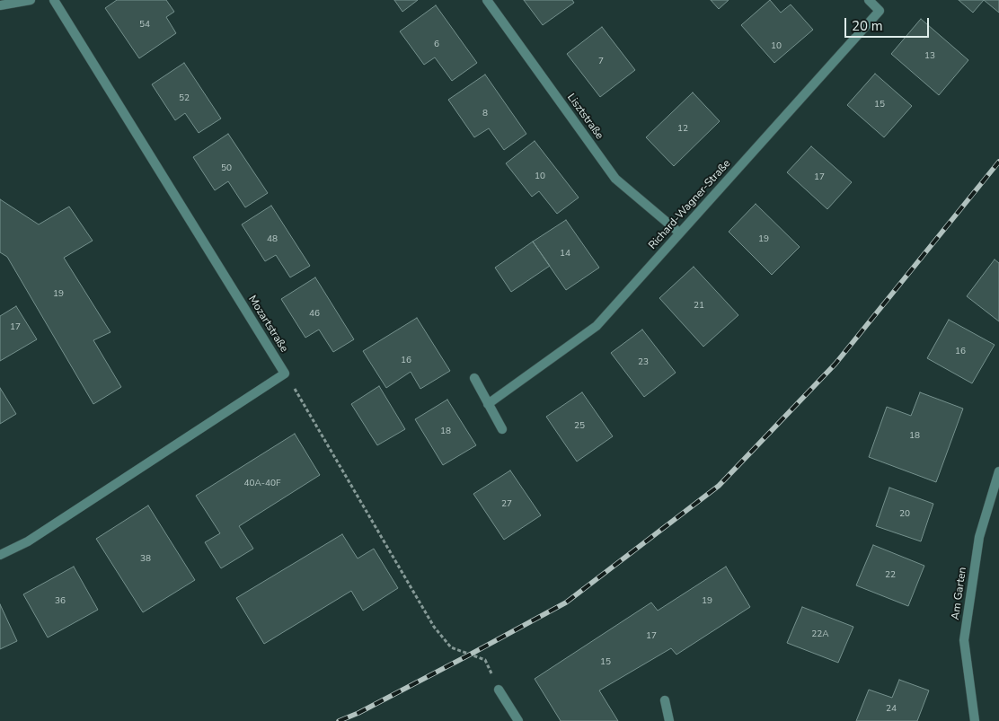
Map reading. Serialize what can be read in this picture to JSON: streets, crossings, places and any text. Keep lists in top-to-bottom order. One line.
{"streets":{"street":["Lisztstraße","Richard-Wagner-Straße","Mozartstraße","Am Garten"]},"crossings":[["Lisztstraße","Richard-Wagner-Straße"]],"house_numbers":["54","6","10","13","7","52","15","8","12","50","10","17","48","19","14","19","21","46","17","16","16","23","25","18","18","40A-40F","27","20","38","22","36","19","22A","17","15","24"],"scale_bar":"20 m"}
